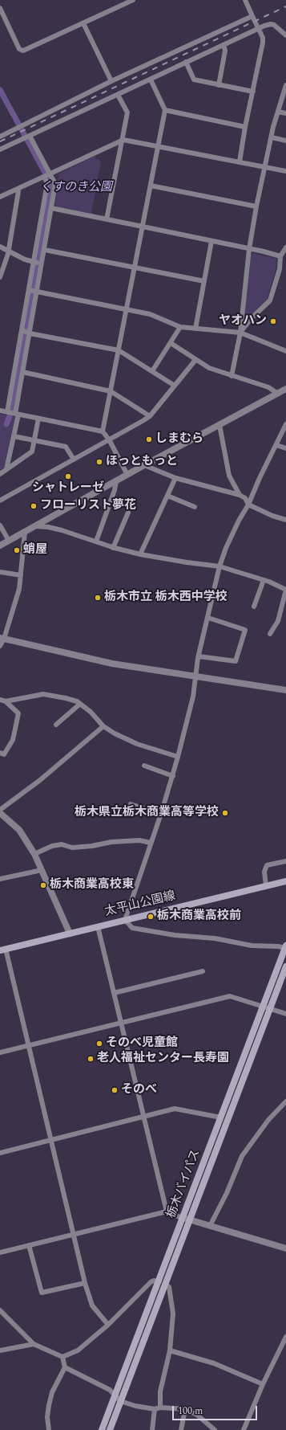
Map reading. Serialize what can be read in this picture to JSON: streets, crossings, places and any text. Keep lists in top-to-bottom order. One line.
{"streets":{"main road":["太平山公園線","栃木バイパス"]},"parks":["くすのき公園"],"places":["ヤオハン","しまむら","ほっともっと","シャトレーゼ","フローリスト夢花","蛸屋","栃木市立 栃木西中学校","栃木県立栃木商業高等学校","栃木商業高校東","栃木商業高校前","そのべ児童館","老人福祉センター長寿園","そのべ"],"scale_bar":"100 m"}
